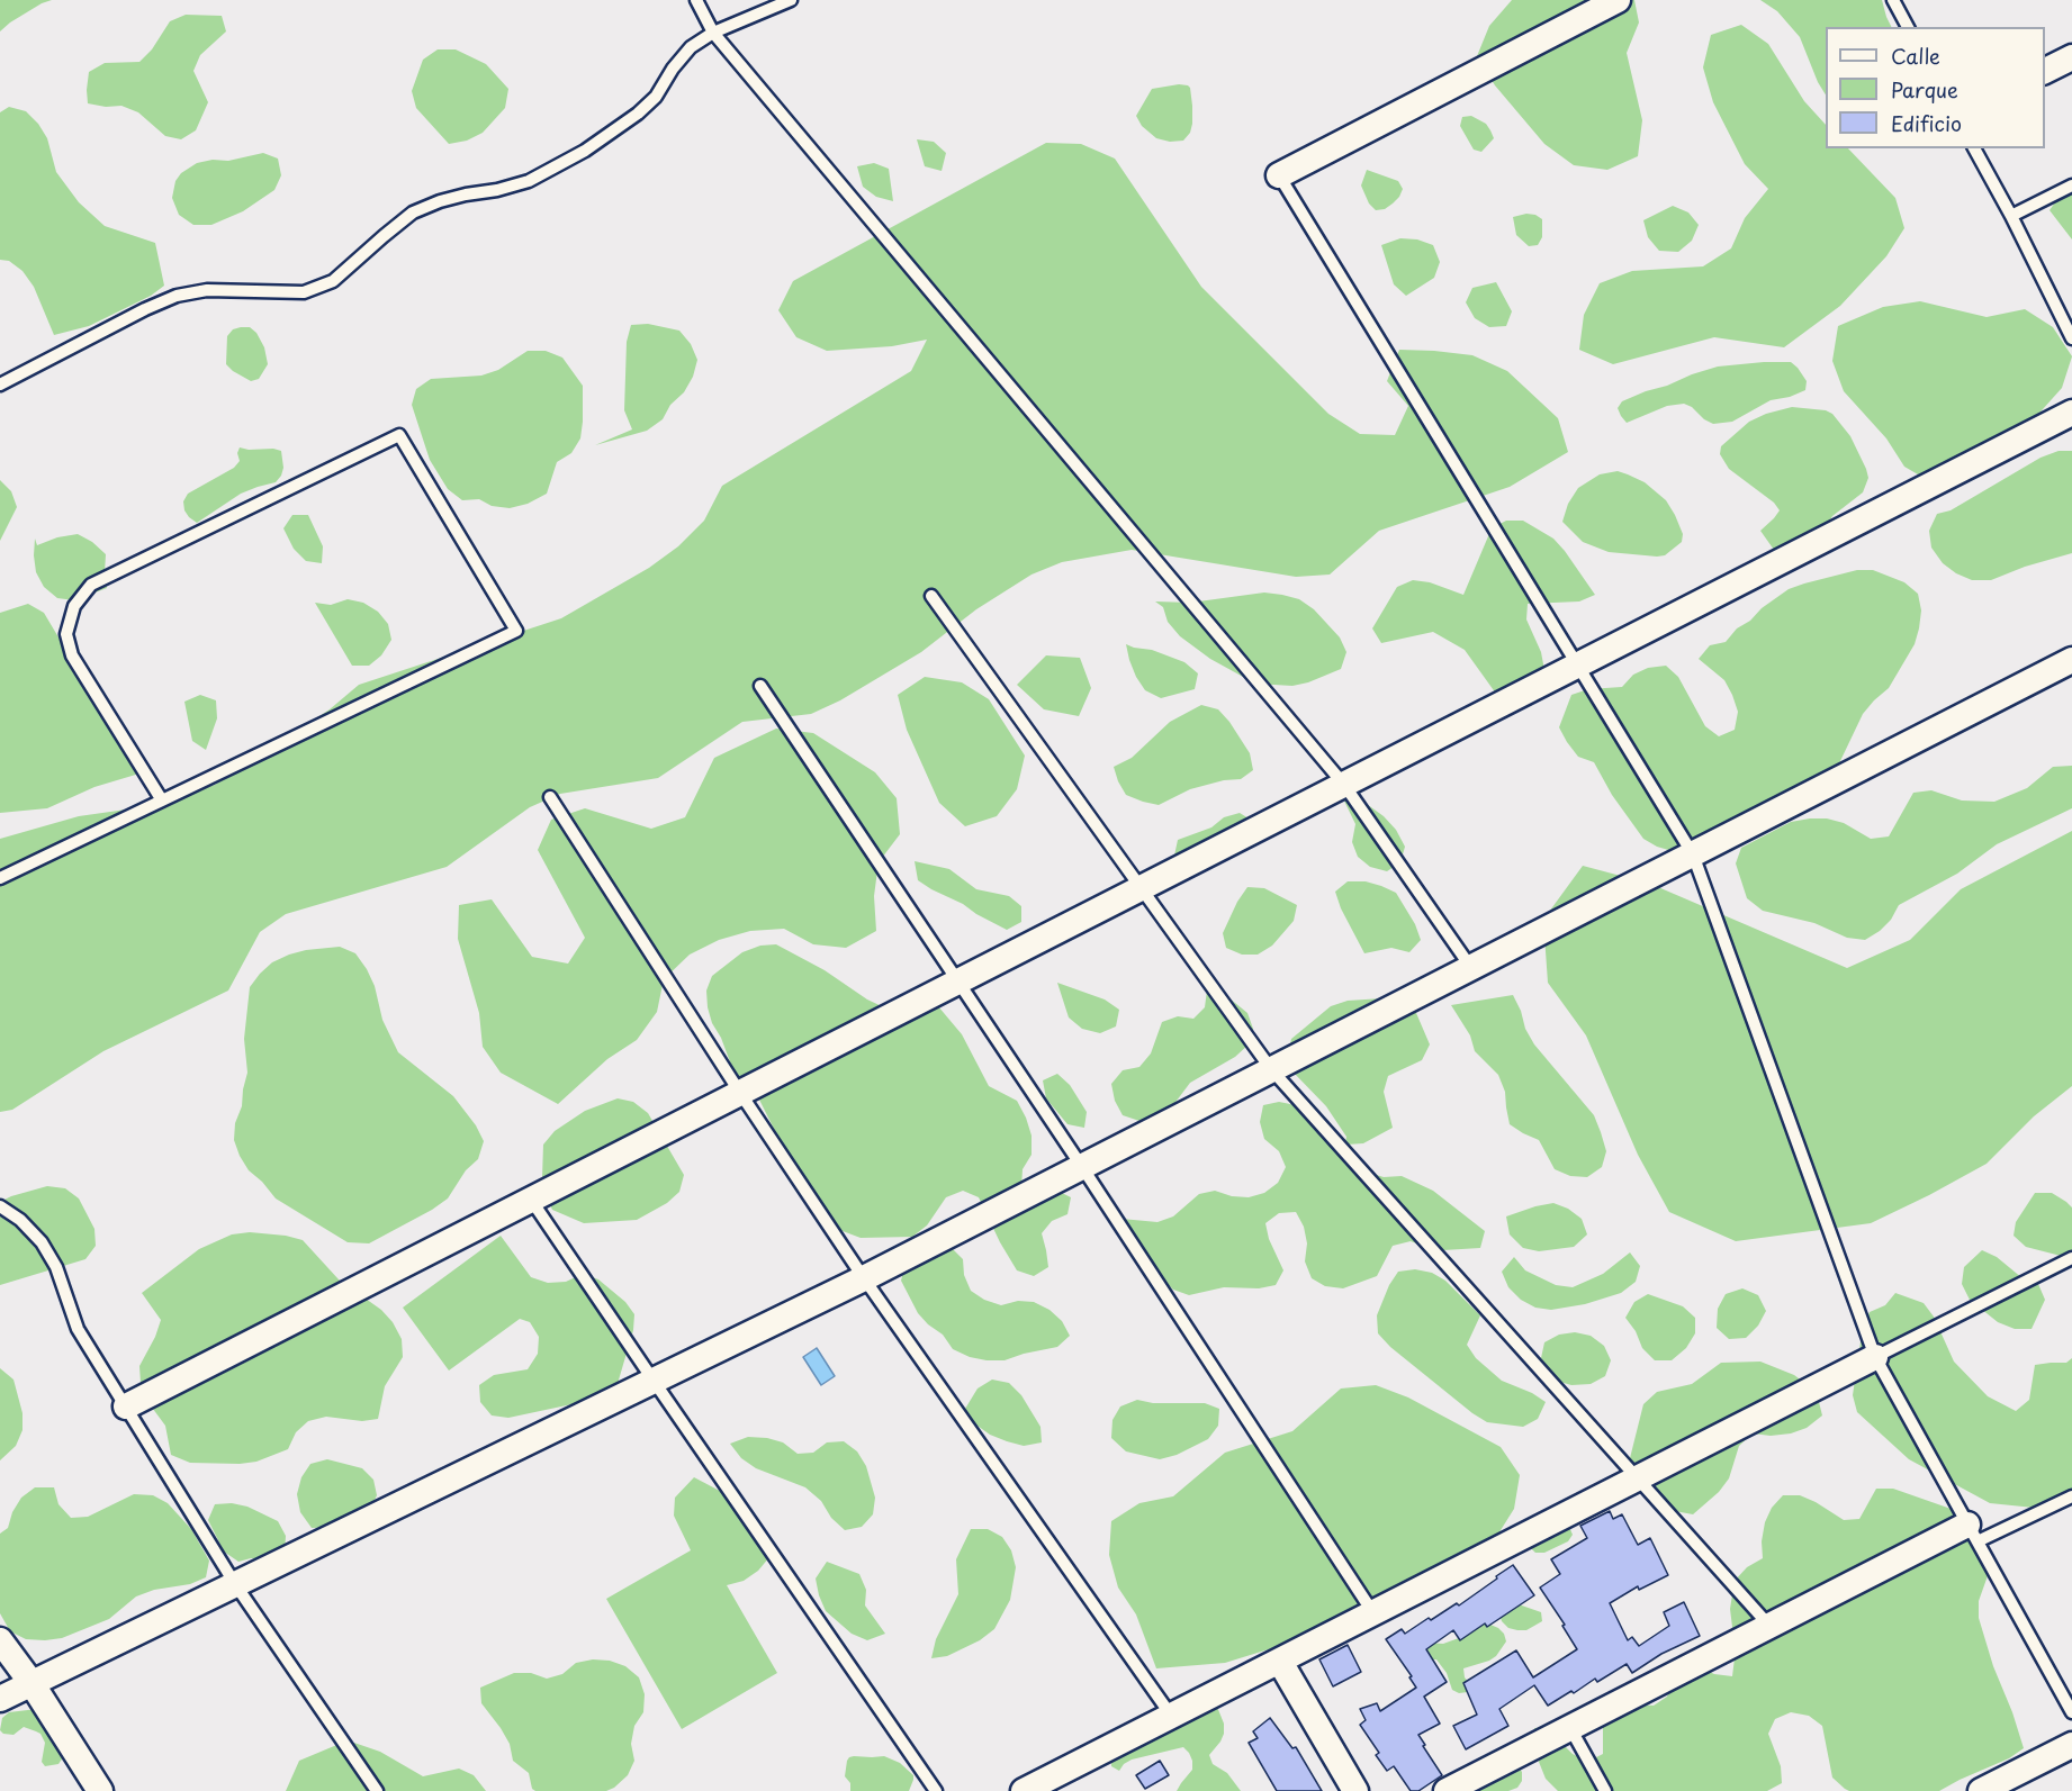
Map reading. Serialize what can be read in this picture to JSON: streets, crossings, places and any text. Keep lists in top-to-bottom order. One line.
{"legend":["Calle","Parque","Edificio"]}
